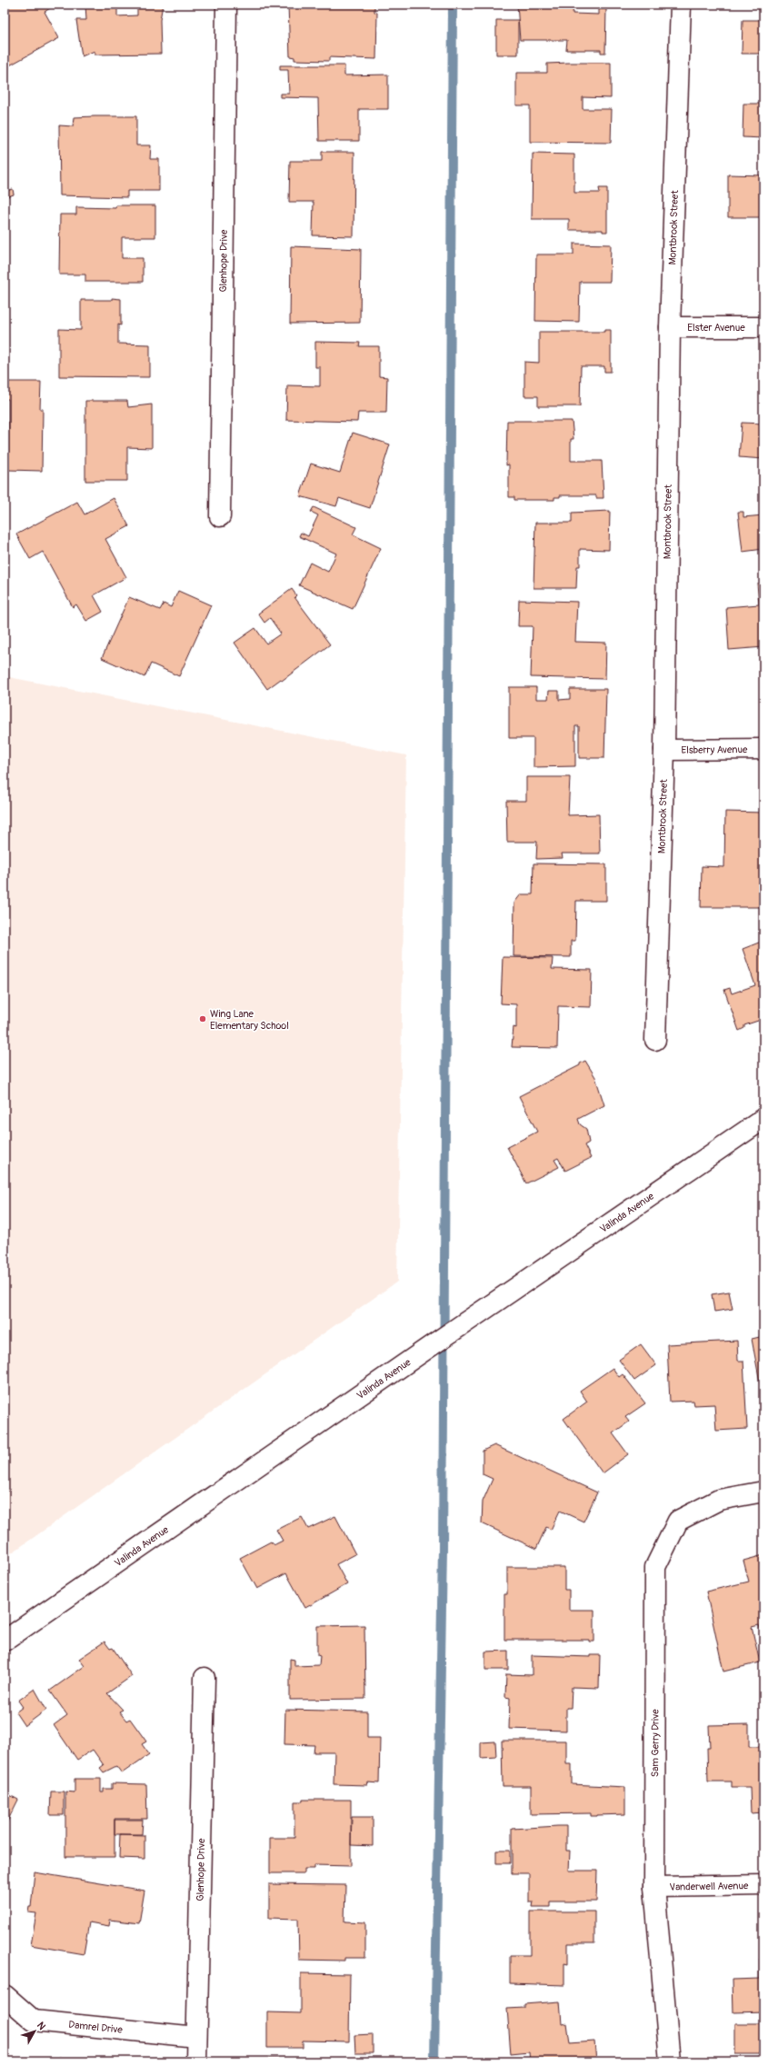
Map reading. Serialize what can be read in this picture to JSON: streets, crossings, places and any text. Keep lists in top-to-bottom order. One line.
{"streets":{"street":["Montbrook Street","Glenhope Drive","Elster Avenue","Elsberry Avenue","Valinda Avenue","Sam Gerry Drive","Vanderwell Avenue","Damrel Drive"]},"crossings":[["Montbrook Street","Elster Avenue"],["Montbrook Street","Elsberry Avenue"],["Glenhope Drive","Damrel Drive"],["Sam Gerry Drive","Vanderwell Avenue"]],"places":["Wing Lane Elementary School"],"north":"top right"}
